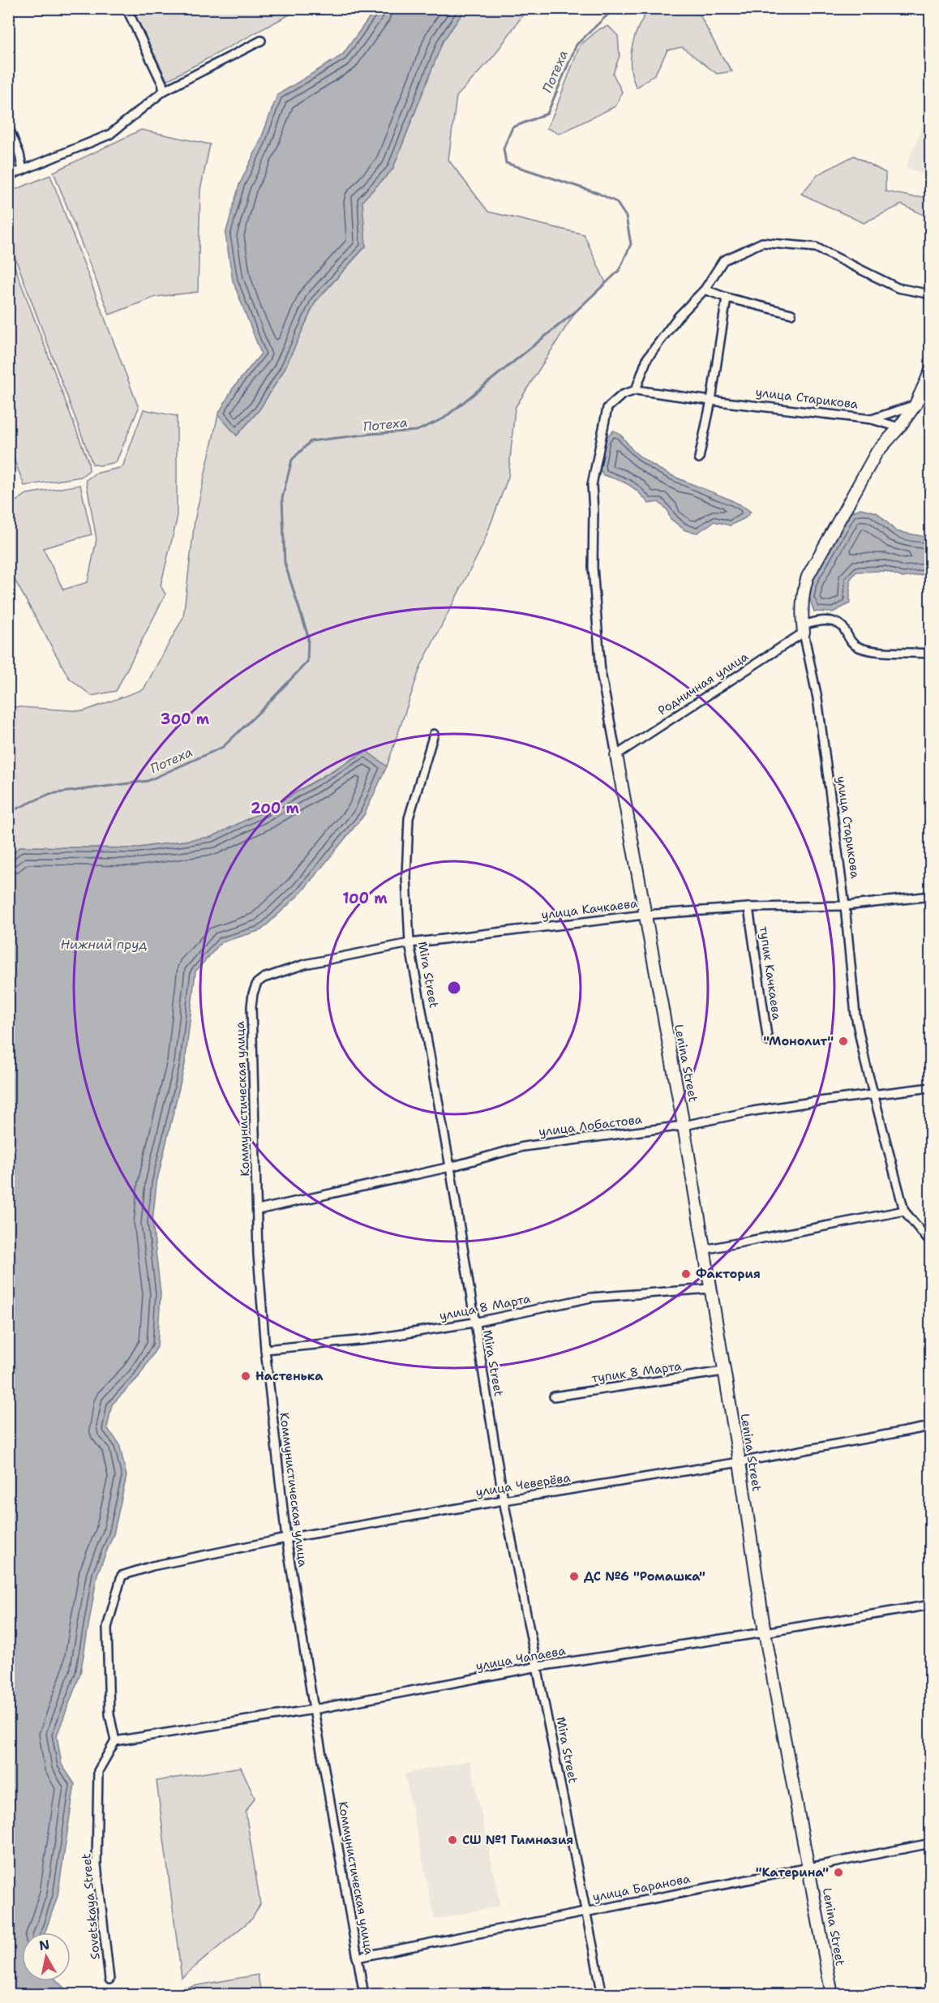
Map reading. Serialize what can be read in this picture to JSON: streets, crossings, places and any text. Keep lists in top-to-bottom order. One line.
{"streets":{"street":["улица Старикова","Родничная улица","улица Качкаева","тупик Качкаева","Mira Street","Lenina Street","Коммунистическая улица","улица Лобастова","улица 8 Марта","тупик 8 Марта","улица Чеверёва","улица Чапаева","улица Баранова","Sovetskaya Street"]},"crossings":[["улица Старикова","Родничная улица"],["улица Старикова","улица Качкаева"],["улица Старикова","улица Лобастова"],["Родничная улица","Lenina Street"],["улица Качкаева","тупик Качкаева"],["улица Качкаева","Mira Street"],["улица Качкаева","Lenina Street"],["улица Качкаева","Коммунистическая улица"],["Mira Street","улица Лобастова"],["Mira Street","улица 8 Марта"],["Mira Street","улица Чеверёва"],["Mira Street","улица Чапаева"],["Mira Street","улица Баранова"],["Lenina Street","улица Лобастова"],["Lenina Street","улица 8 Марта"],["Lenina Street","тупик 8 Марта"],["Lenina Street","улица Чеверёва"],["Lenina Street","улица Чапаева"],["Lenina Street","улица Баранова"],["Коммунистическая улица","улица Лобастова"],["Коммунистическая улица","улица 8 Марта"],["Коммунистическая улица","улица Чеверёва"],["Коммунистическая улица","улица Чапаева"],["Коммунистическая улица","улица Баранова"],["улица Чеверёва","улица Чапаева"],["улица Чеверёва","Sovetskaya Street"],["улица Чапаева","Sovetskaya Street"]],"water":["Потеха","Нижний пруд"],"places":["\"Монолит\"","Фактория","Настенька","ДС №6 \"Ромашка\"","СШ №1 Гимназия","\"Катерина\""],"north":"top","rings":["300 m","200 m","100 m"]}
